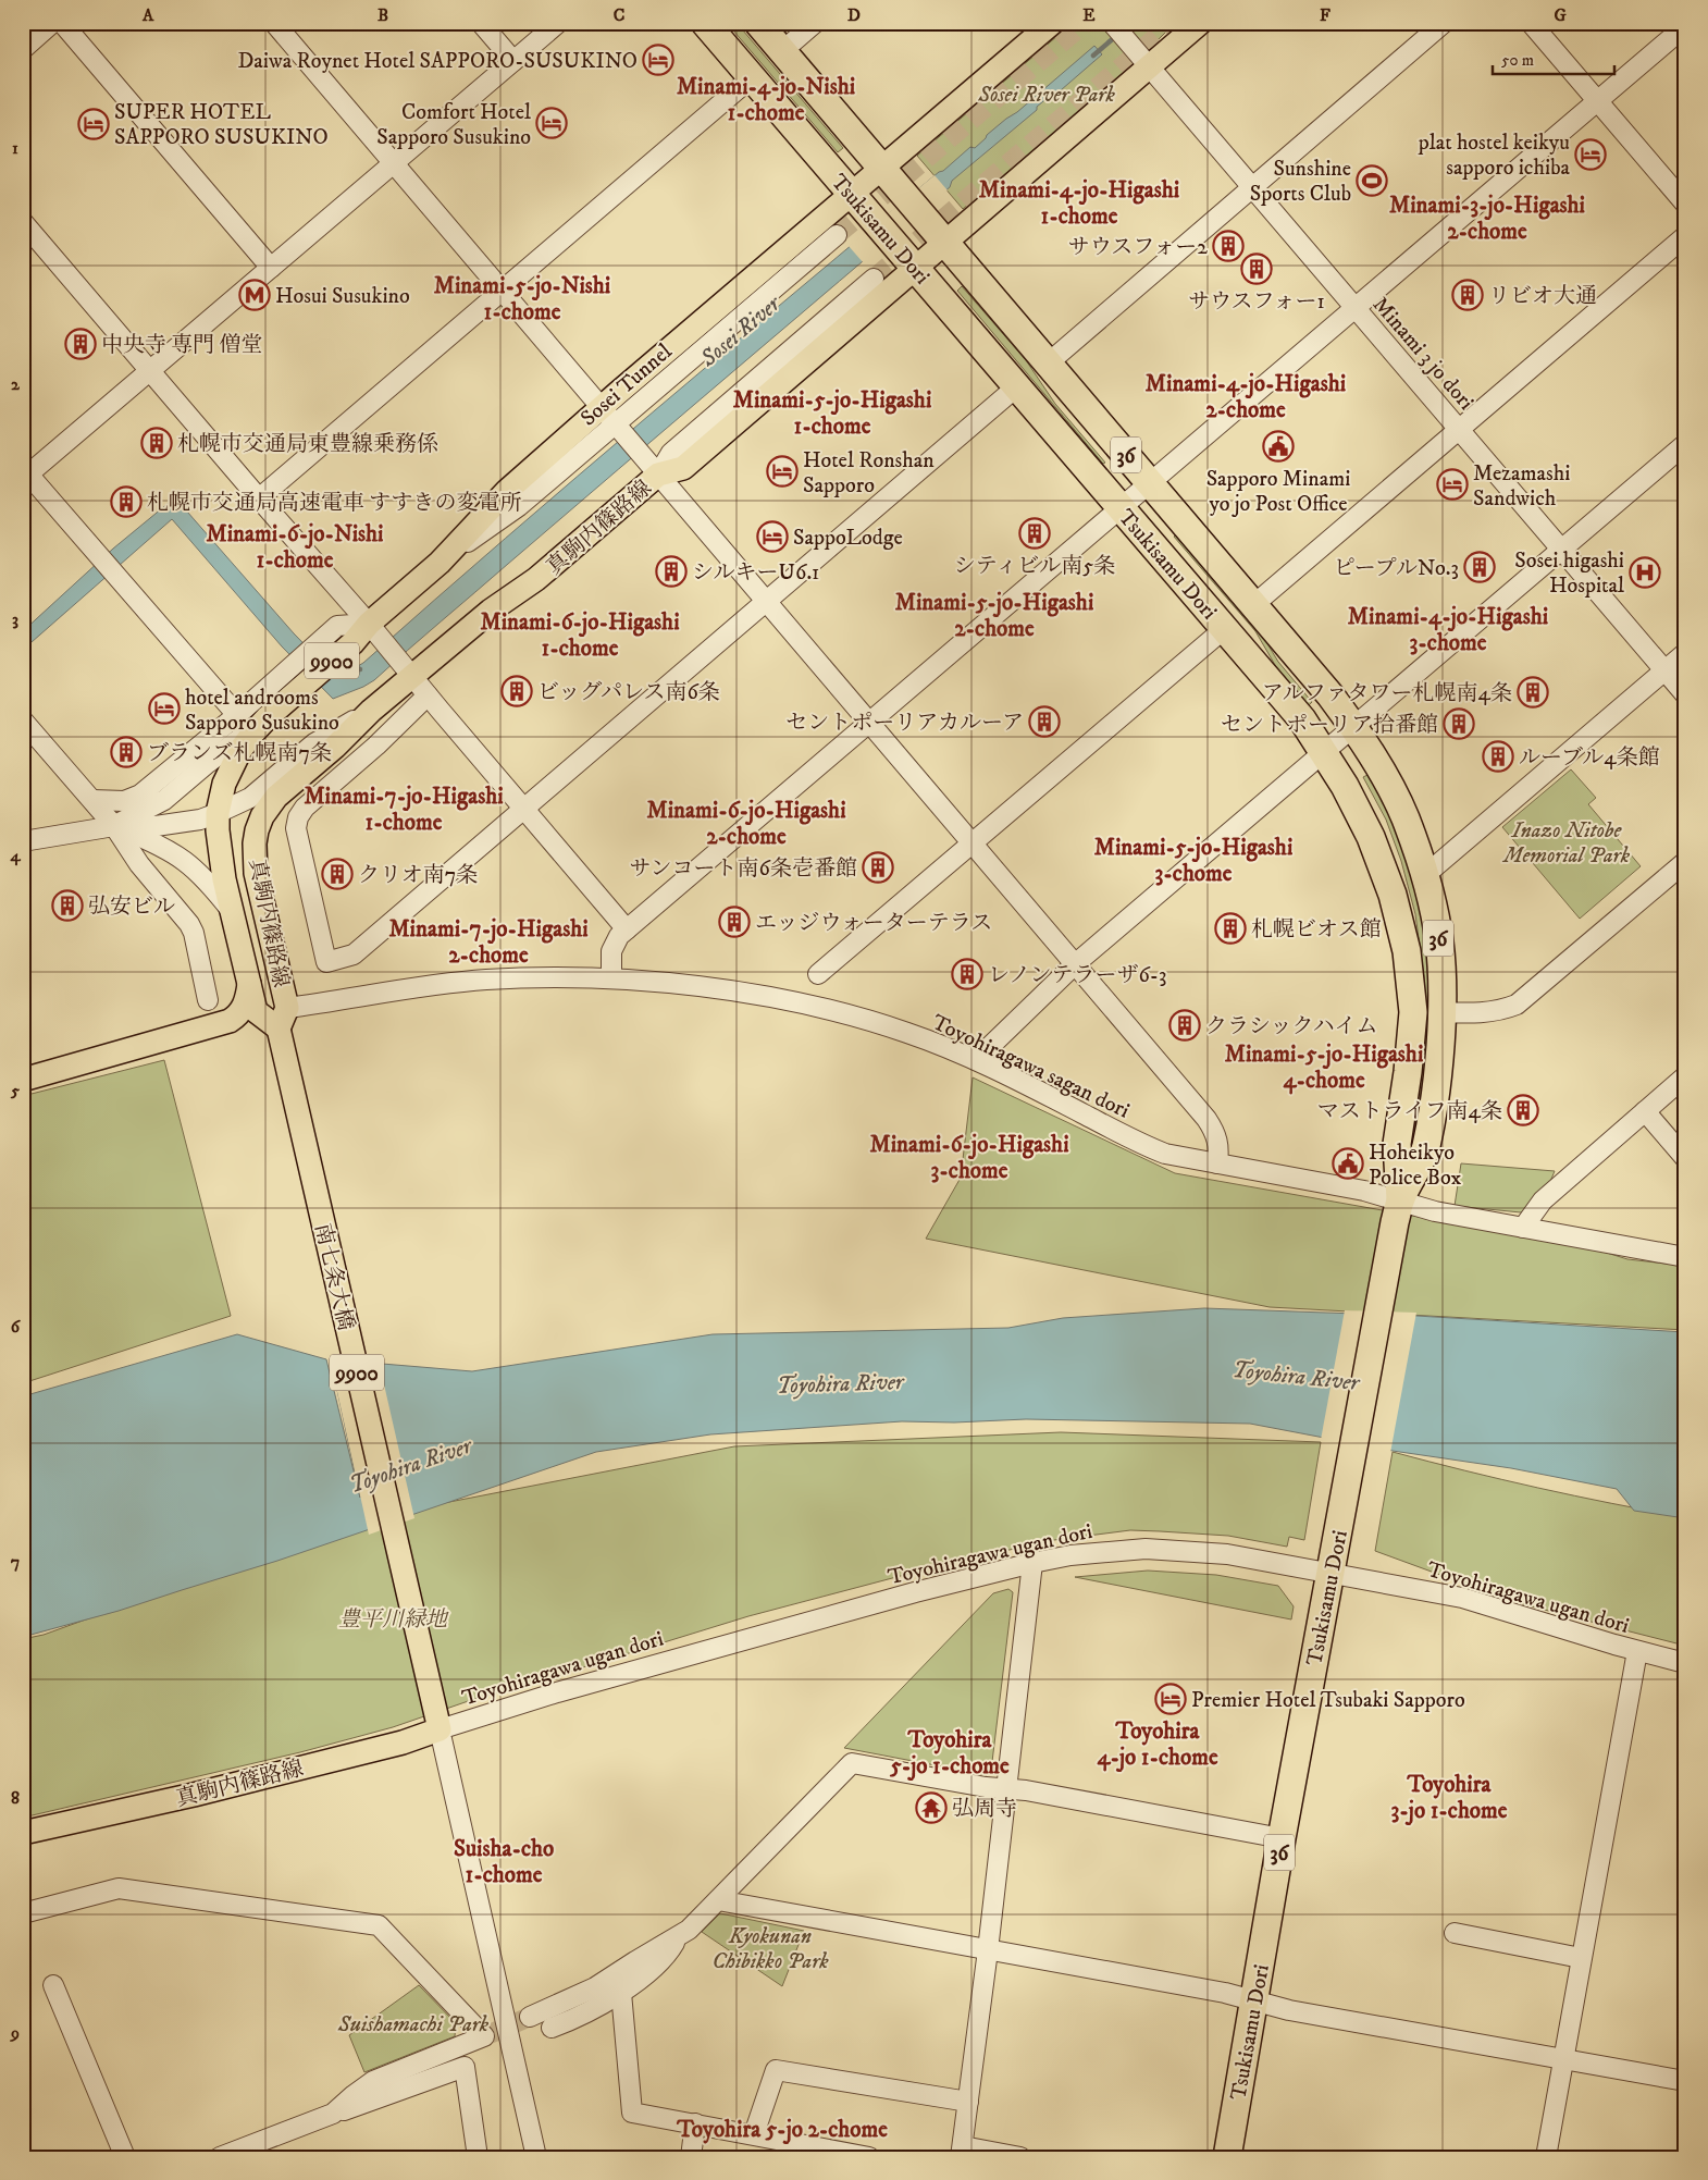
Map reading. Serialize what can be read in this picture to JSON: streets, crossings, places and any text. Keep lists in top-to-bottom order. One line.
{"streets":{"highway":["Tsukisamu Dori","36"],"main road":["真駒内篠路線","9900","南七条大橋"],"street":["Minami 3 jo dori","Sosei Tunnel","Toyohiragawa sagan dori","Toyohiragawa ugan dori"]},"crossings":[["Tsukisamu Dori","真駒内篠路線"],["Tsukisamu Dori","Toyohiragawa sagan dori"],["Tsukisamu Dori","Toyohiragawa ugan dori"],["Minami 3 jo dori","真駒内篠路線"],["Sosei Tunnel","真駒内篠路線"],["真駒内篠路線","Toyohiragawa sagan dori"],["真駒内篠路線","南七条大橋"],["真駒内篠路線","Toyohiragawa ugan dori"],["Toyohiragawa sagan dori","南七条大橋"],["南七条大橋","Toyohiragawa ugan dori"]],"districts":["Minami-4-jo-Nishi 1-chome","Minami-4-jo-Higashi 1-chome","Minami-3-jo-Higashi 2-chome","Minami-5-jo-Nishi 1-chome","Minami-4-jo-Higashi 2-chome","Minami-5-jo-Higashi 1-chome","Minami-6-jo-Nishi 1-chome","Minami-5-jo-Higashi 2-chome","Minami-4-jo-Higashi 3-chome","Minami-6-jo-Higashi 1-chome","Minami-7-jo-Higashi 1-chome","Minami-6-jo-Higashi 2-chome","Minami-5-jo-Higashi 3-chome","Minami-7-jo-Higashi 2-chome","Minami-5-jo-Higashi 4-chome","Minami-6-jo-Higashi 3-chome","Toyohira 4-jo 1-chome","Toyohira 5-jo 1-chome","Toyohira 3-jo 1-chome","Suisha-cho 1-chome","Toyohira 5-jo 2-chome"],"water":["Sosei River","Toyohira River"],"parks":["Sosei River Park","Inazo Nitobe Memorial Park","豊平川緑地","Kyokunan Chibikko Park","Suishamachi Park"],"places":{"hotel":["Daiwa Roynet Hotel SAPPORO-SUSUKINO","Comfort Hotel Sapporo Susukino","SUPER HOTEL SAPPORO SUSUKINO","plat hostel keikyu sapporo ichiba","Hotel Ronshan Sapporo","Mezamashi Sandwich","SappoLodge","hotel androoms Sapporo Susukino","Premier Hotel Tsubaki Sapporo"],"sports":["Sunshine Sports Club"],"building":["サウスフォー2","サウスフォー1","リビオ大通","中央寺 専門 僧堂","札幌市交通局東豊線乗務係","札幌市交通局高速電車 すすきの変電所","シティビル南5条","ピープルNo.3","シルキーU6.1","ビッグパレス南6条","アルファタワー札幌南4条","セントポーリアカルーア","セントポーリア拾番館","ブランズ札幌南7条","ルーブル4条館","サンコート南6条壱番館","クリオ南7条","弘安ビル","エッジウォーターテラス","札幌ビオス館","レノンテラーザ6-3","クラシックハイム","マストライフ南4条"],"metro station":["Hosui Susukino"],"public building":["Sapporo Minami yo jo Post Office","Hoheikyo Police Box"],"hospital":["Sosei higashi Hospital"],"temple":["弘周寺"]},"scale_bar":"50 m","grid":{"columns":["A","B","C","D","E","F","G"],"rows":["1","2","3","4","5","6","7","8","9"]}}
